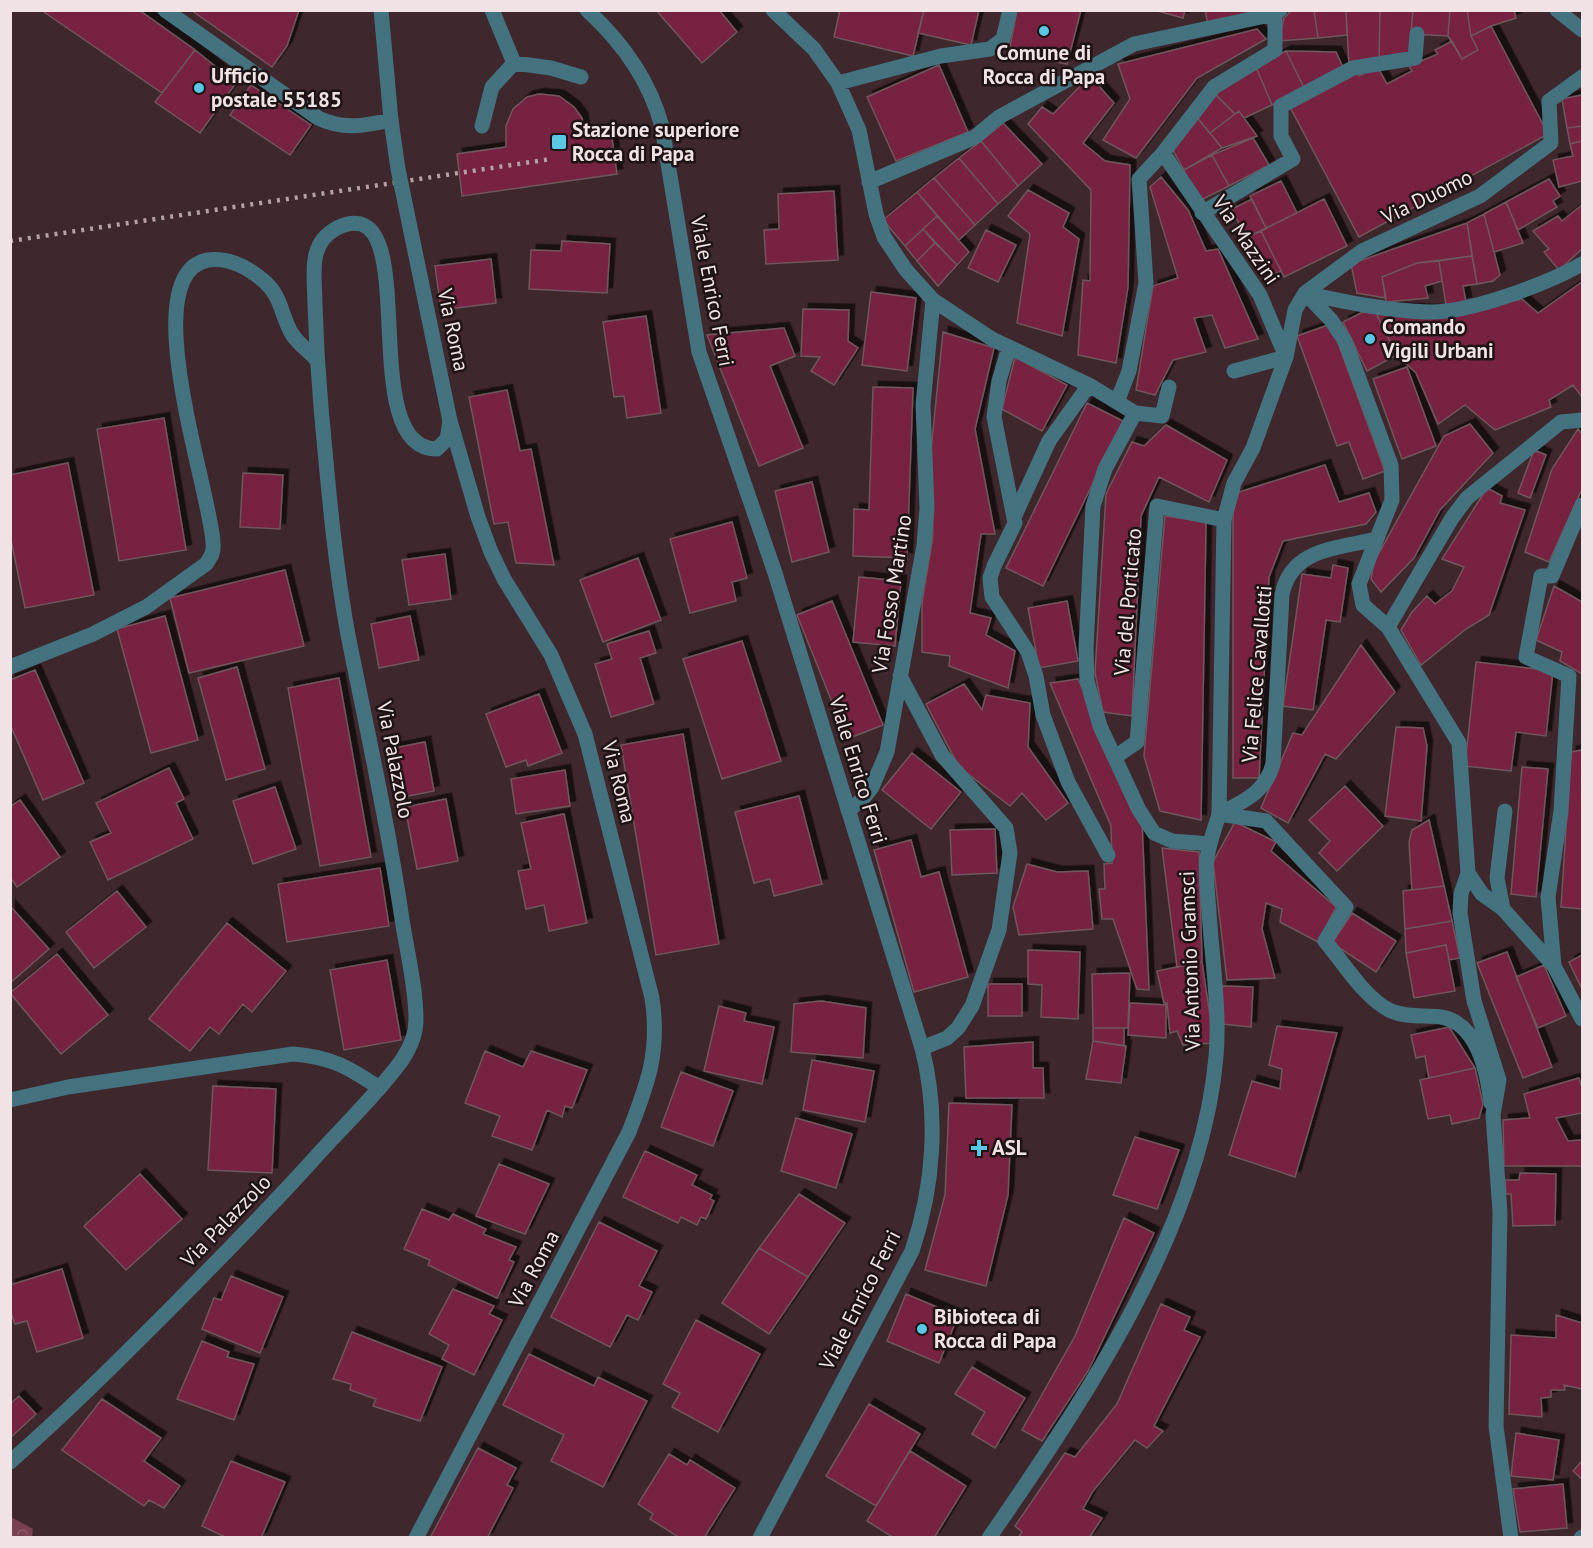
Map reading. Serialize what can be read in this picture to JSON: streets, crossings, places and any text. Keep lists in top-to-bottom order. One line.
{"streets":{"street":["Via Duomo","Via Mazzini","Viale Enrico Ferri","Via Roma","Via Fosso Martino","Via del Porticato","Via Felice Cavallotti","Via Palazzolo","Via Antonio Gramsci"]},"crossings":[["Via Duomo","Via Mazzini"],["Via Duomo","Via Antonio Gramsci"],["Viale Enrico Ferri","Via Fosso Martino"],["Via Roma","Via Palazzolo"],["Via del Porticato","Via Antonio Gramsci"],["Via Felice Cavallotti","Via Antonio Gramsci"]],"places":{"other":["Comune di Rocca di Papa","Ufficio postale 55185","Comando Vigili Urbani","Bibioteca di Rocca di Papa"],"transit":["Stazione superiore Rocca di Papa"],"health":["ASL"]}}
